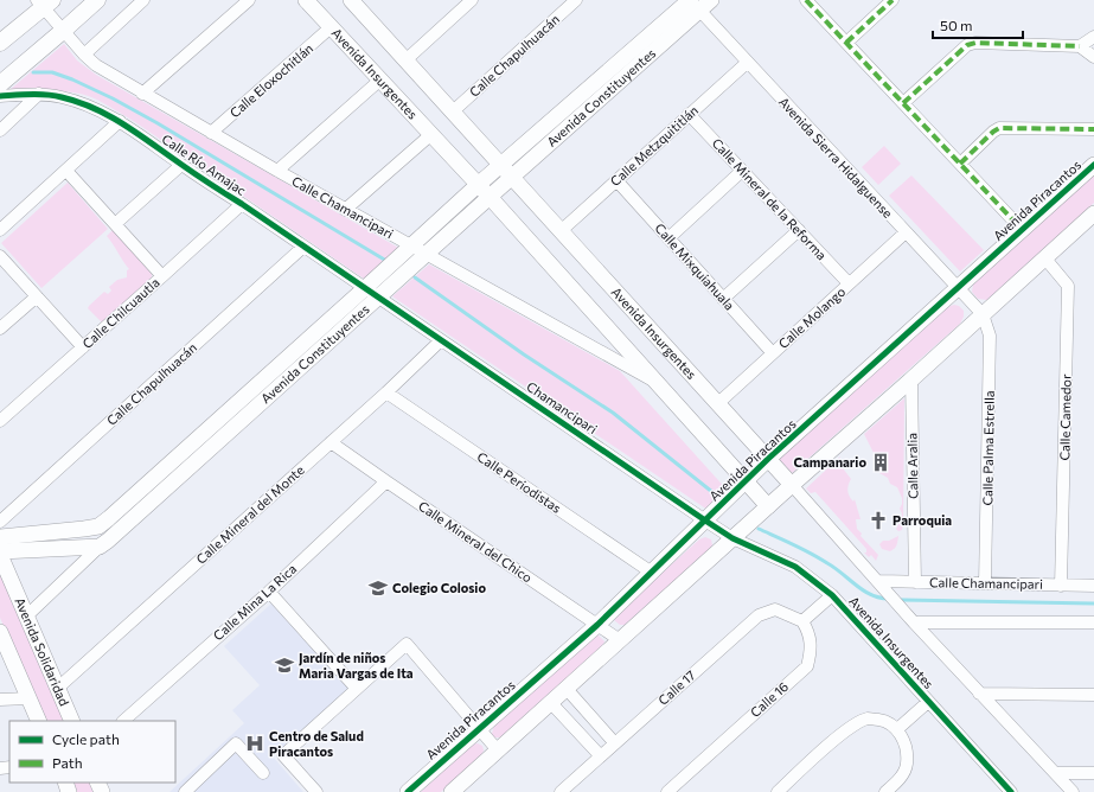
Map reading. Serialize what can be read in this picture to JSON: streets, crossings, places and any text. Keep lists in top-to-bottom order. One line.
{"streets":{"street":["Calle Chapulhuacán","Avenida Insurgentes","Calle Eloxochitlán","Avenida Constituyentes","Calle Metzquititlán","Avenida Sierra Hidalguense","Calle Río Amajac","Calle Mineral de la Reforma","Avenida Piracantos","Calle Chamancipari","Calle Mixquiahuala","Calle Chilcuautla","Calle Molango","Chamancipari","Calle Camedor","Calle Palma Estrella","Calle Aralia","Calle Periodistas","Calle Mineral del Monte","Calle Mineral del Chico","Calle Mina La Rica","Avenida Solidaridad","Calle 17","Calle 16"]},"crossings":[["Calle Chapulhuacán","Avenida Insurgentes"],["Calle Chapulhuacán","Calle Río Amajac"],["Avenida Insurgentes","Calle Eloxochitlán"],["Avenida Insurgentes","Avenida Constituyentes"],["Avenida Insurgentes","Calle Metzquititlán"],["Avenida Insurgentes","Avenida Piracantos"],["Avenida Insurgentes","Calle Chamancipari"],["Avenida Insurgentes","Calle Molango"],["Avenida Insurgentes","Chamancipari"],["Calle Eloxochitlán","Calle Chamancipari"],["Avenida Constituyentes","Avenida Sierra Hidalguense"],["Avenida Constituyentes","Calle Río Amajac"],["Avenida Constituyentes","Calle Chamancipari"],["Avenida Constituyentes","Chamancipari"],["Calle Metzquititlán","Avenida Sierra Hidalguense"],["Calle Metzquititlán","Calle Mineral de la Reforma"],["Calle Metzquititlán","Calle Mixquiahuala"],["Avenida Sierra Hidalguense","Avenida Piracantos"],["Avenida Sierra Hidalguense","Calle Molango"],["Avenida Sierra Hidalguense","Calle Palma Estrella"],["Calle Río Amajac","Calle Chilcuautla"],["Calle Río Amajac","Chamancipari"],["Calle Mineral de la Reforma","Calle Molango"],["Avenida Piracantos","Chamancipari"],["Avenida Piracantos","Calle Periodistas"],["Avenida Piracantos","Calle Mineral del Chico"],["Calle Chamancipari","Calle Camedor"],["Calle Chamancipari","Calle Palma Estrella"],["Calle Chamancipari","Calle Aralia"],["Calle Mixquiahuala","Calle Molango"],["Chamancipari","Calle Mineral del Monte"],["Calle Periodistas","Calle Mineral del Monte"],["Calle Mineral del Monte","Calle Mineral del Chico"],["Calle Mineral del Monte","Avenida Solidaridad"],["Calle Mineral del Chico","Calle Mina La Rica"],["Calle 17","Calle 16"]],"places":{"building":["Campanario"],"church":["Parroquia"],"school or university":["Colegio Colosio","Jardín de niños Maria Vargas de Ita"],"hospital":["Centro de Salud Piracantos"]},"legend":["Cycle path","Path"],"scale_bar":"50 m"}
